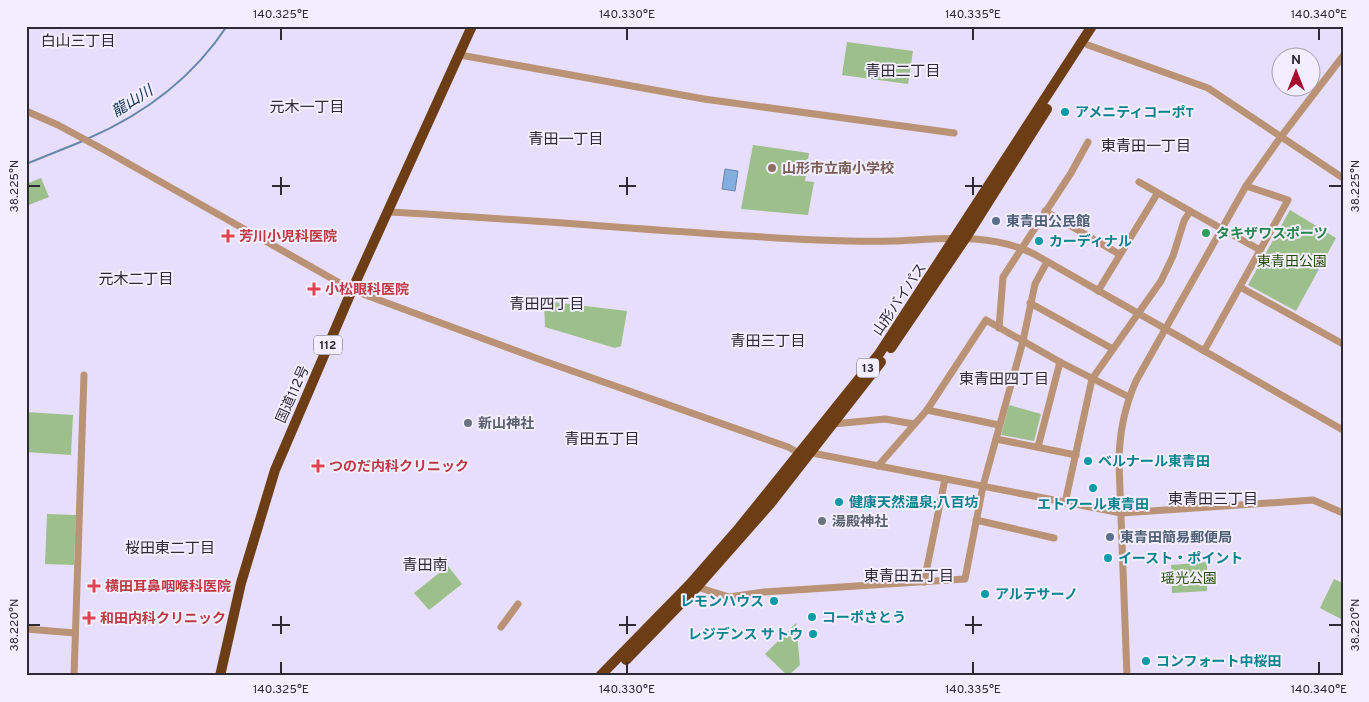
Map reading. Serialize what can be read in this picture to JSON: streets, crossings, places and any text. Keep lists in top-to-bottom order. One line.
{"streets":{"highway":["山形バイパス","112","13","国道112号"]},"districts":["白山三丁目","青田二丁目","元木一丁目","青田一丁目","東青田一丁目","元木二丁目","青田四丁目","青田三丁目","東青田四丁目","青田五丁目","東青田三丁目","桜田東二丁目","青田南","東青田五丁目"],"water":["龍山川"],"parks":["東青田公園","瑶光公園"],"places":{"other":["アメニティコーポT","山形市立南小学校","東青田公民館","タキザワスポーツ","カーディナル","新山神社","ベルナール東青田","エトワール東青田","健康天然温泉;八百坊","湯殿神社","東青田簡易郵便局","イースト・ポイント","アルテサーノ","レモンハウス","コーポさとう","レジデンス サトウ","コンフォート中桜田"],"health":["芳川小児科医院","小松眼科医院","つのだ内科クリニック","横田耳鼻咽喉科医院","和田内科クリニック"]},"north":"top","coordinates":["140.325°E","140.330°E","140.335°E","140.340°E","38.225°N","38.220°N"]}
